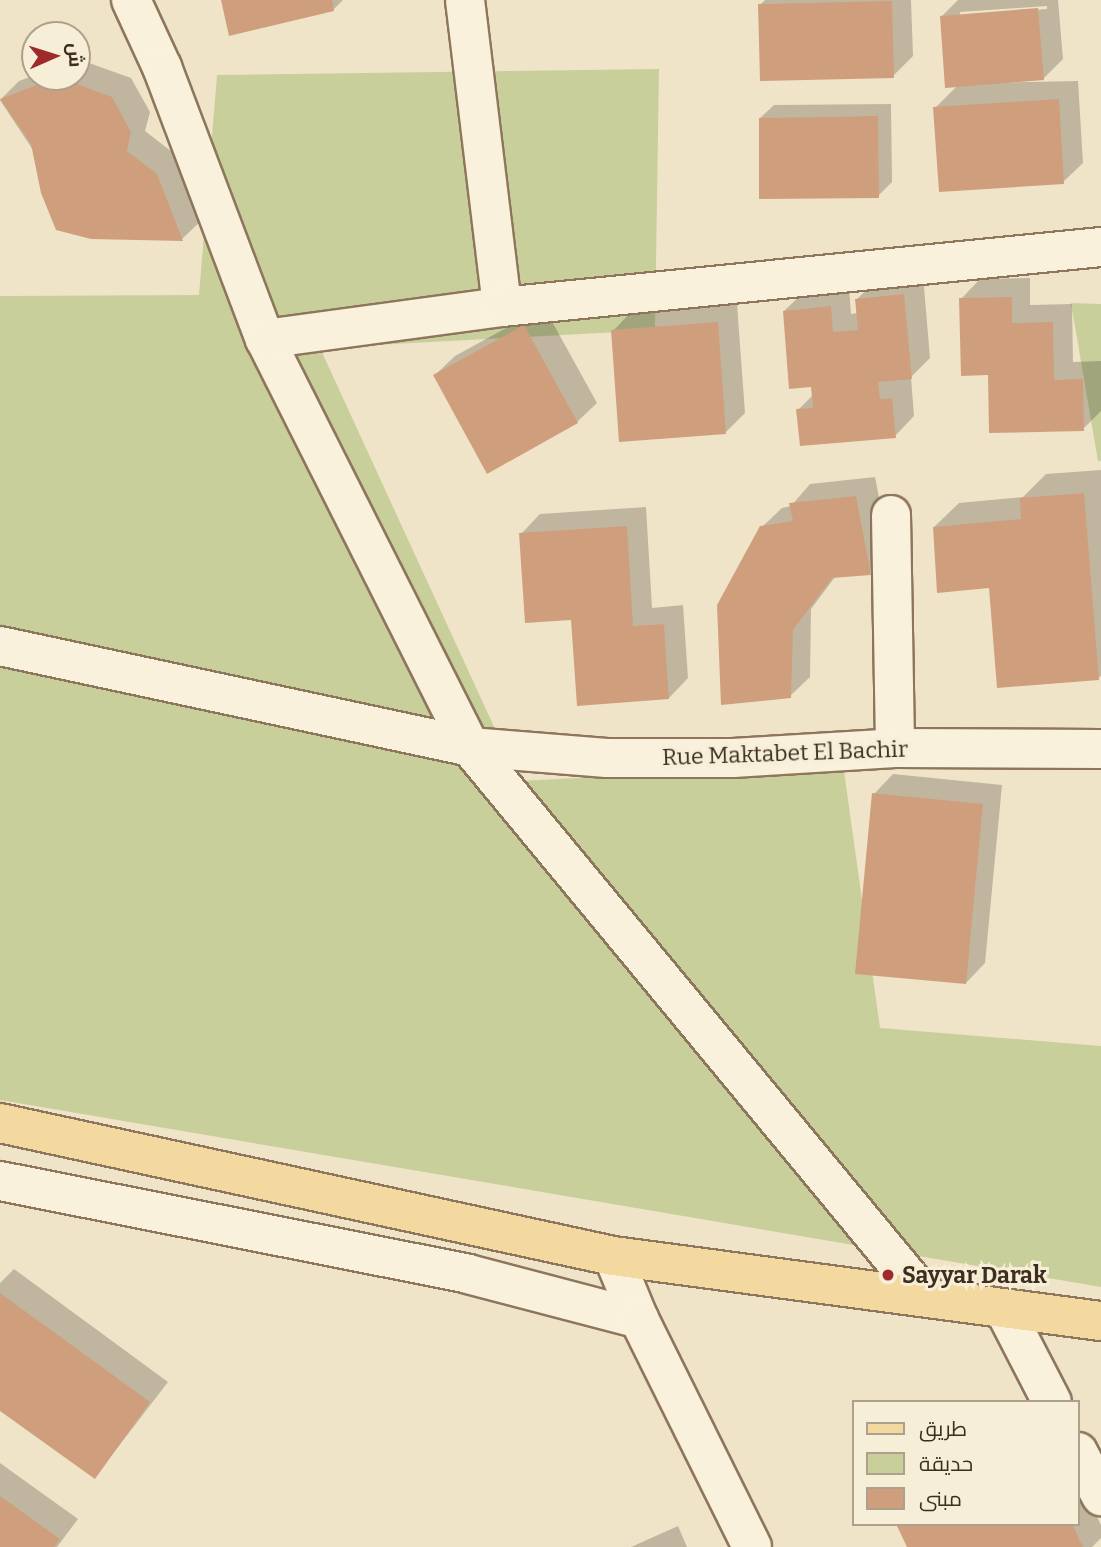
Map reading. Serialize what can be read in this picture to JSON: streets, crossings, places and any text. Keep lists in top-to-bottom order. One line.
{"streets":{"street":["Rue Maktabet El Bachir"]},"places":["Sayyar Darak"],"legend":["طريق","حديقة","مبنى"],"north":"right"}
